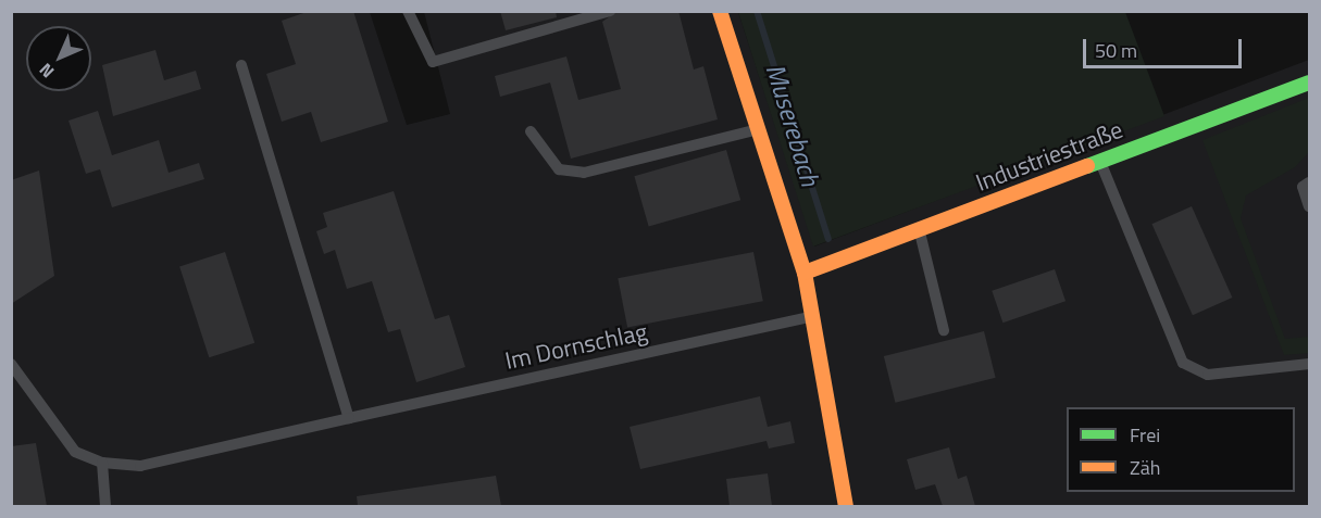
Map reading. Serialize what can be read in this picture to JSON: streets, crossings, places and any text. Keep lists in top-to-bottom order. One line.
{"streets":{"street":["Industriestraße"],"lane":["Im Dornschlag"]},"water":["Muserebach"],"legend":["Frei","Zäh"],"scale_bar":"50 m","north":"bottom left"}
